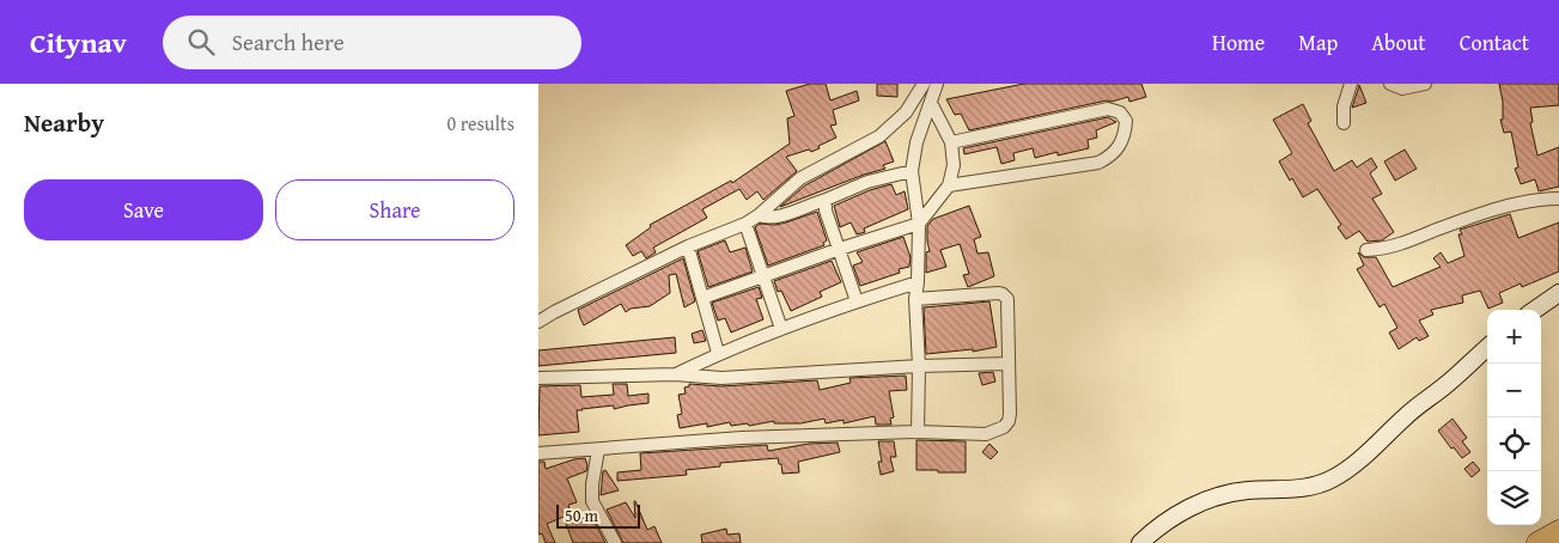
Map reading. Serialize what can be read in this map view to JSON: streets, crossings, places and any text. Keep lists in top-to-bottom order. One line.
{"scale_bar":"50 m","page":{"header":"Citynav","search":"Search here","nav":["Home","Map","About","Contact"],"heading":["Nearby","0 results"],"buttons":["Save","Share"],"map_buttons":["+","−"],"scale":"50 m"}}
